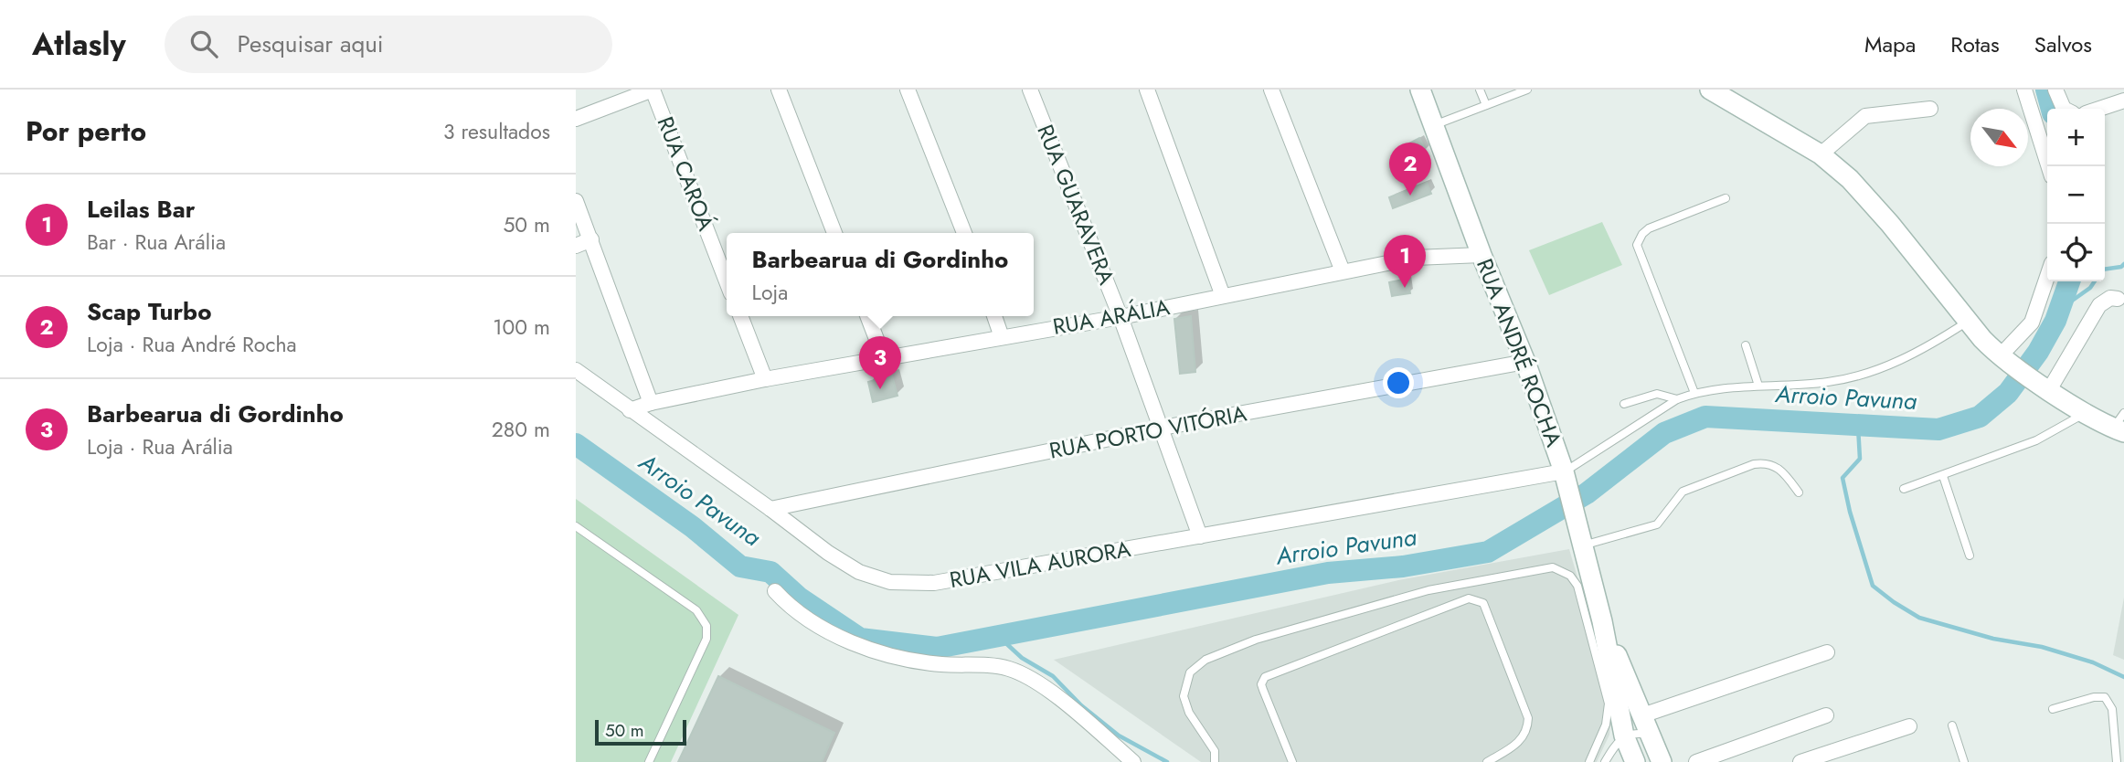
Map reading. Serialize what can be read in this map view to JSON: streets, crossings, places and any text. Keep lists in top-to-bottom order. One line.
{"streets":{"main road":["RUA ANDRÉ ROCHA"],"street":["RUA CAROÁ","RUA GUARAVERA","RUA ARÁLIA","RUA PORTO VITÓRIA","RUA VILA AURORA"]},"crossings":[["RUA GUARAVERA","RUA ARÁLIA"],["RUA GUARAVERA","RUA PORTO VITÓRIA"],["RUA GUARAVERA","RUA VILA AURORA"],["RUA ARÁLIA","RUA ANDRÉ ROCHA"],["RUA ARÁLIA","RUA VILA AURORA"],["RUA ANDRÉ ROCHA","RUA PORTO VITÓRIA"],["RUA ANDRÉ ROCHA","RUA VILA AURORA"],["RUA PORTO VITÓRIA","RUA VILA AURORA"]],"water":["Arroio Pavuna"],"scale_bar":"50 m","north":"bottom right","page":{"header":"Atlasly","search":"Pesquisar aqui","nav":["Mapa","Rotas","Salvos"],"heading":["Por perto","3 resultados"],"map_buttons":["+","−"],"pins":["2","1","3"],"list":[{"mark":"1","name":"Leilas Bar","note":"Bar · Rua Arália","value":"50 m"},{"mark":"2","name":"Scap Turbo","note":"Loja · Rua André Rocha","value":"100 m"},{"mark":"3","name":"Barbearua di Gordinho","note":"Loja · Rua Arália","value":"280 m"}],"popup":["Barbearua di Gordinho","Loja"],"scale":"50 m"}}
